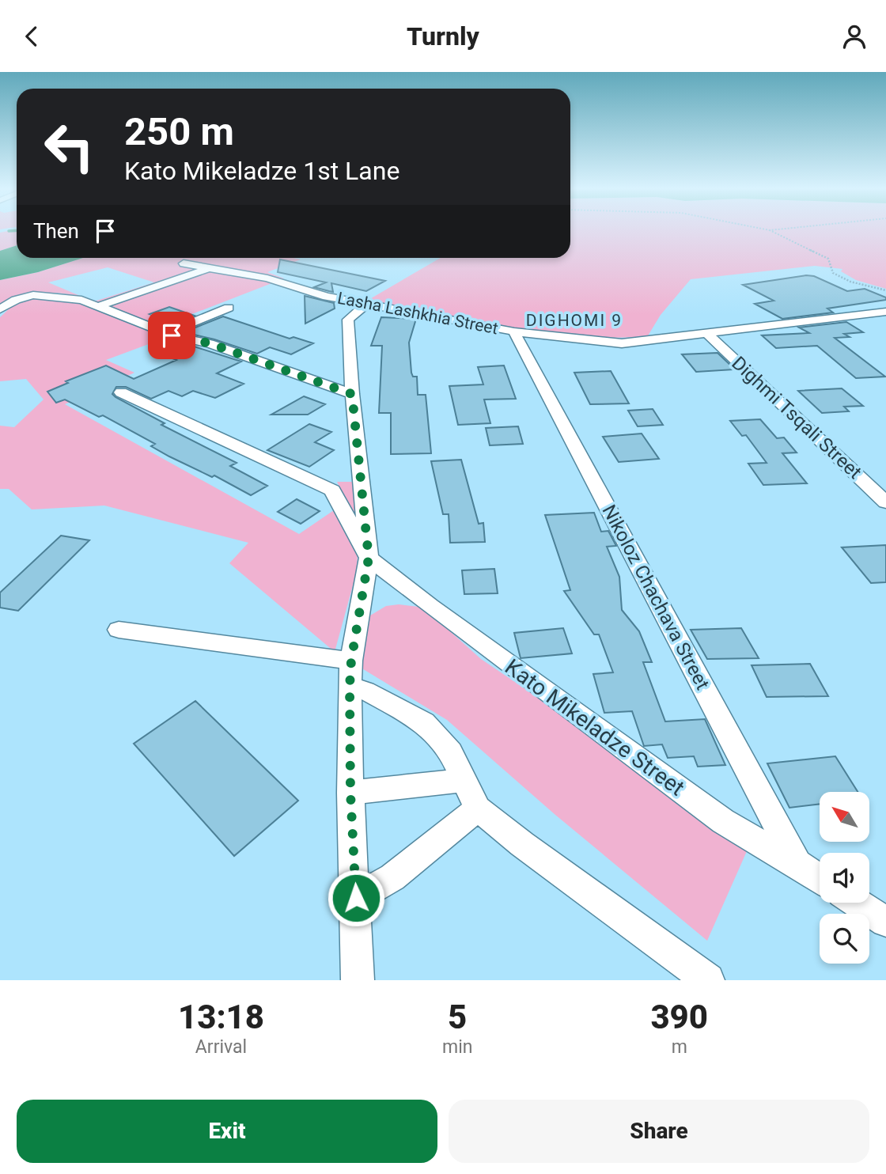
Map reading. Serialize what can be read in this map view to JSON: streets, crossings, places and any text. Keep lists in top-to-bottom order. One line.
{"streets":{"street":["Lasha Lashkhia Street","Dighmi Tsqali Street","Nikoloz Chachava Street","Kato Mikeladze Street"]},"crossings":[["Lasha Lashkhia Street","Dighmi Tsqali Street"],["Lasha Lashkhia Street","Nikoloz Chachava Street"],["Nikoloz Chachava Street","Kato Mikeladze Street"]],"districts":["DIGHOMI 9"],"north":"top left","page":{"header":"Turnly","turn":["250 m","Kato Mikeladze 1st Lane"],"then":"Then","eta":["13:18","Arrival","5","min","390","m"],"buttons":["Exit","Share"]}}
